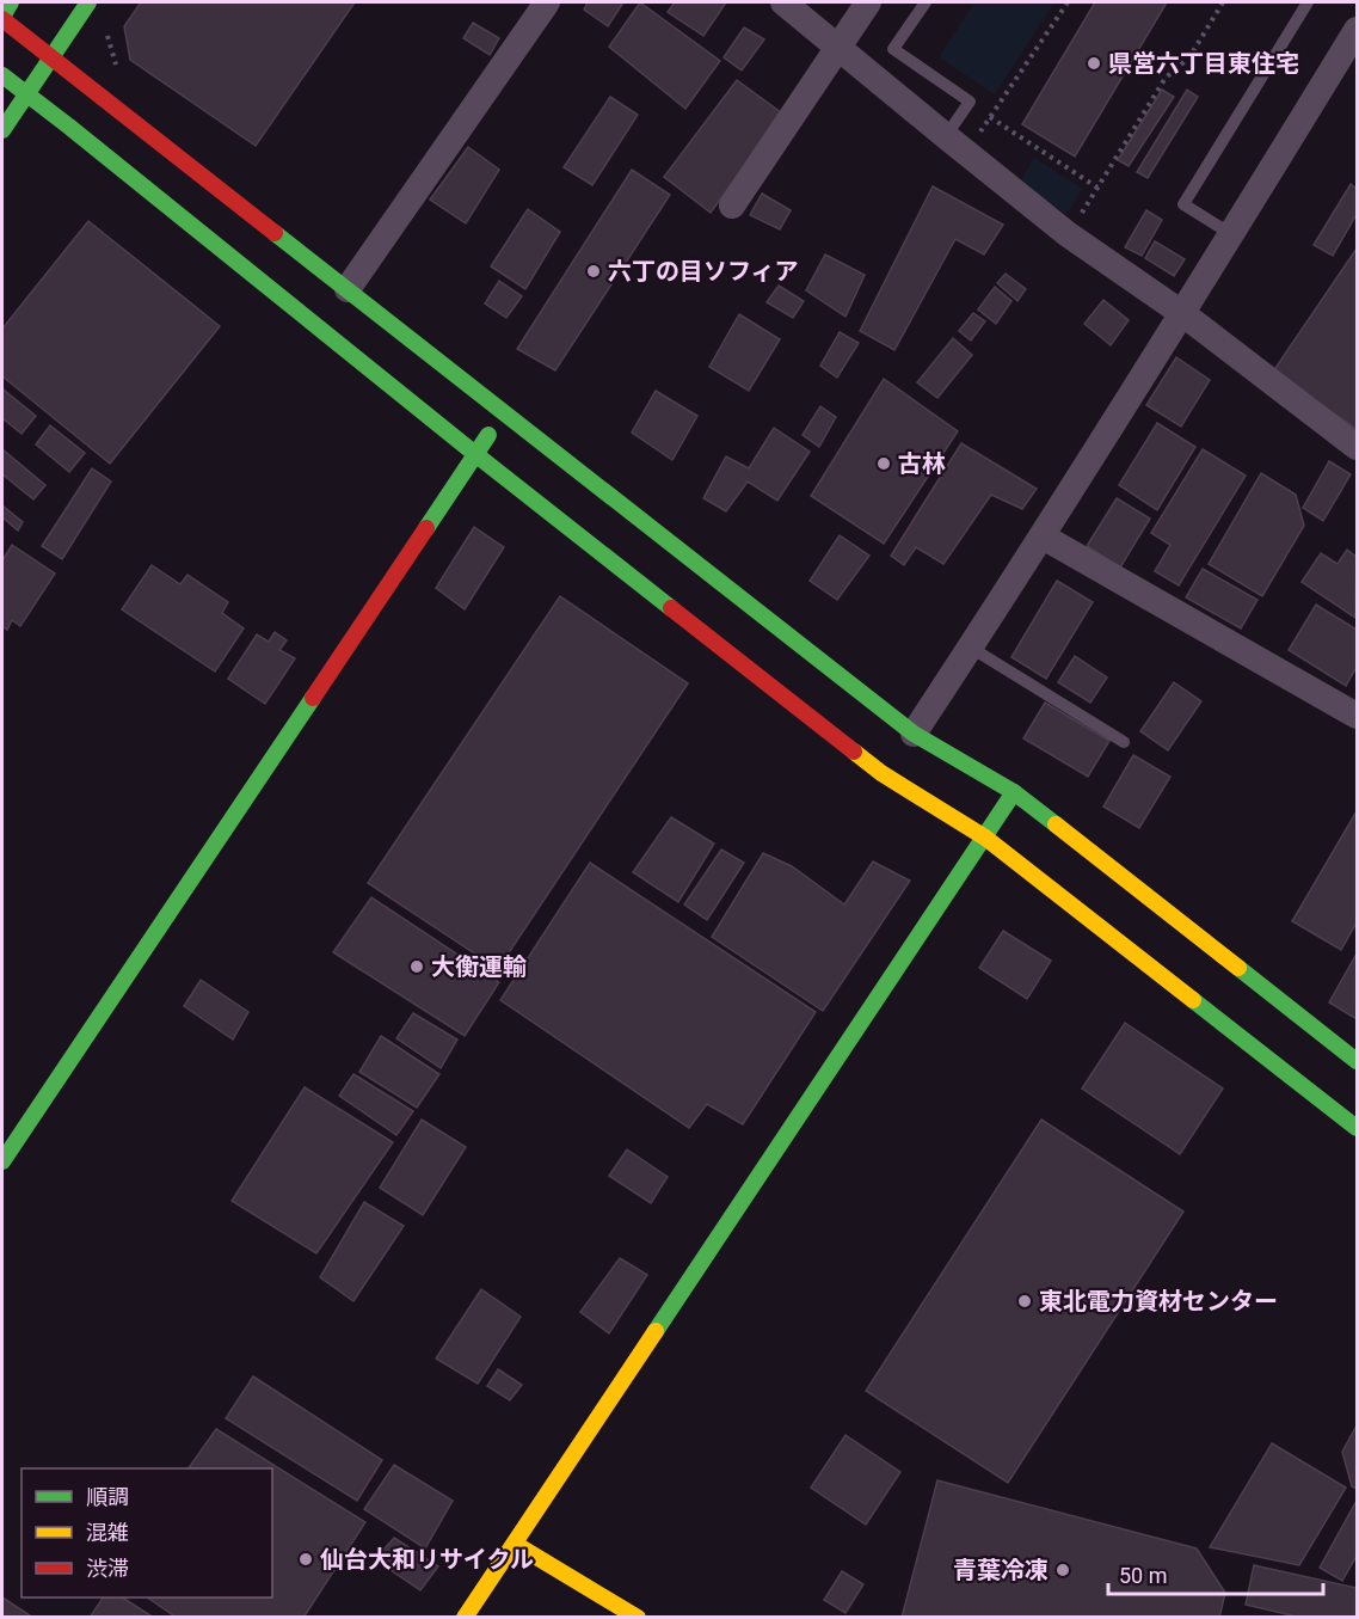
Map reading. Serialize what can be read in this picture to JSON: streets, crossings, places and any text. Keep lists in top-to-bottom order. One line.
{"places":["県営六丁目東住宅","六丁の目ソフィア","古林","大衡運輸","東北電力資材センター","仙台大和リサイクル","青葉冷凍"],"legend":["順調","混雑","渋滞"],"scale_bar":"50 m"}
